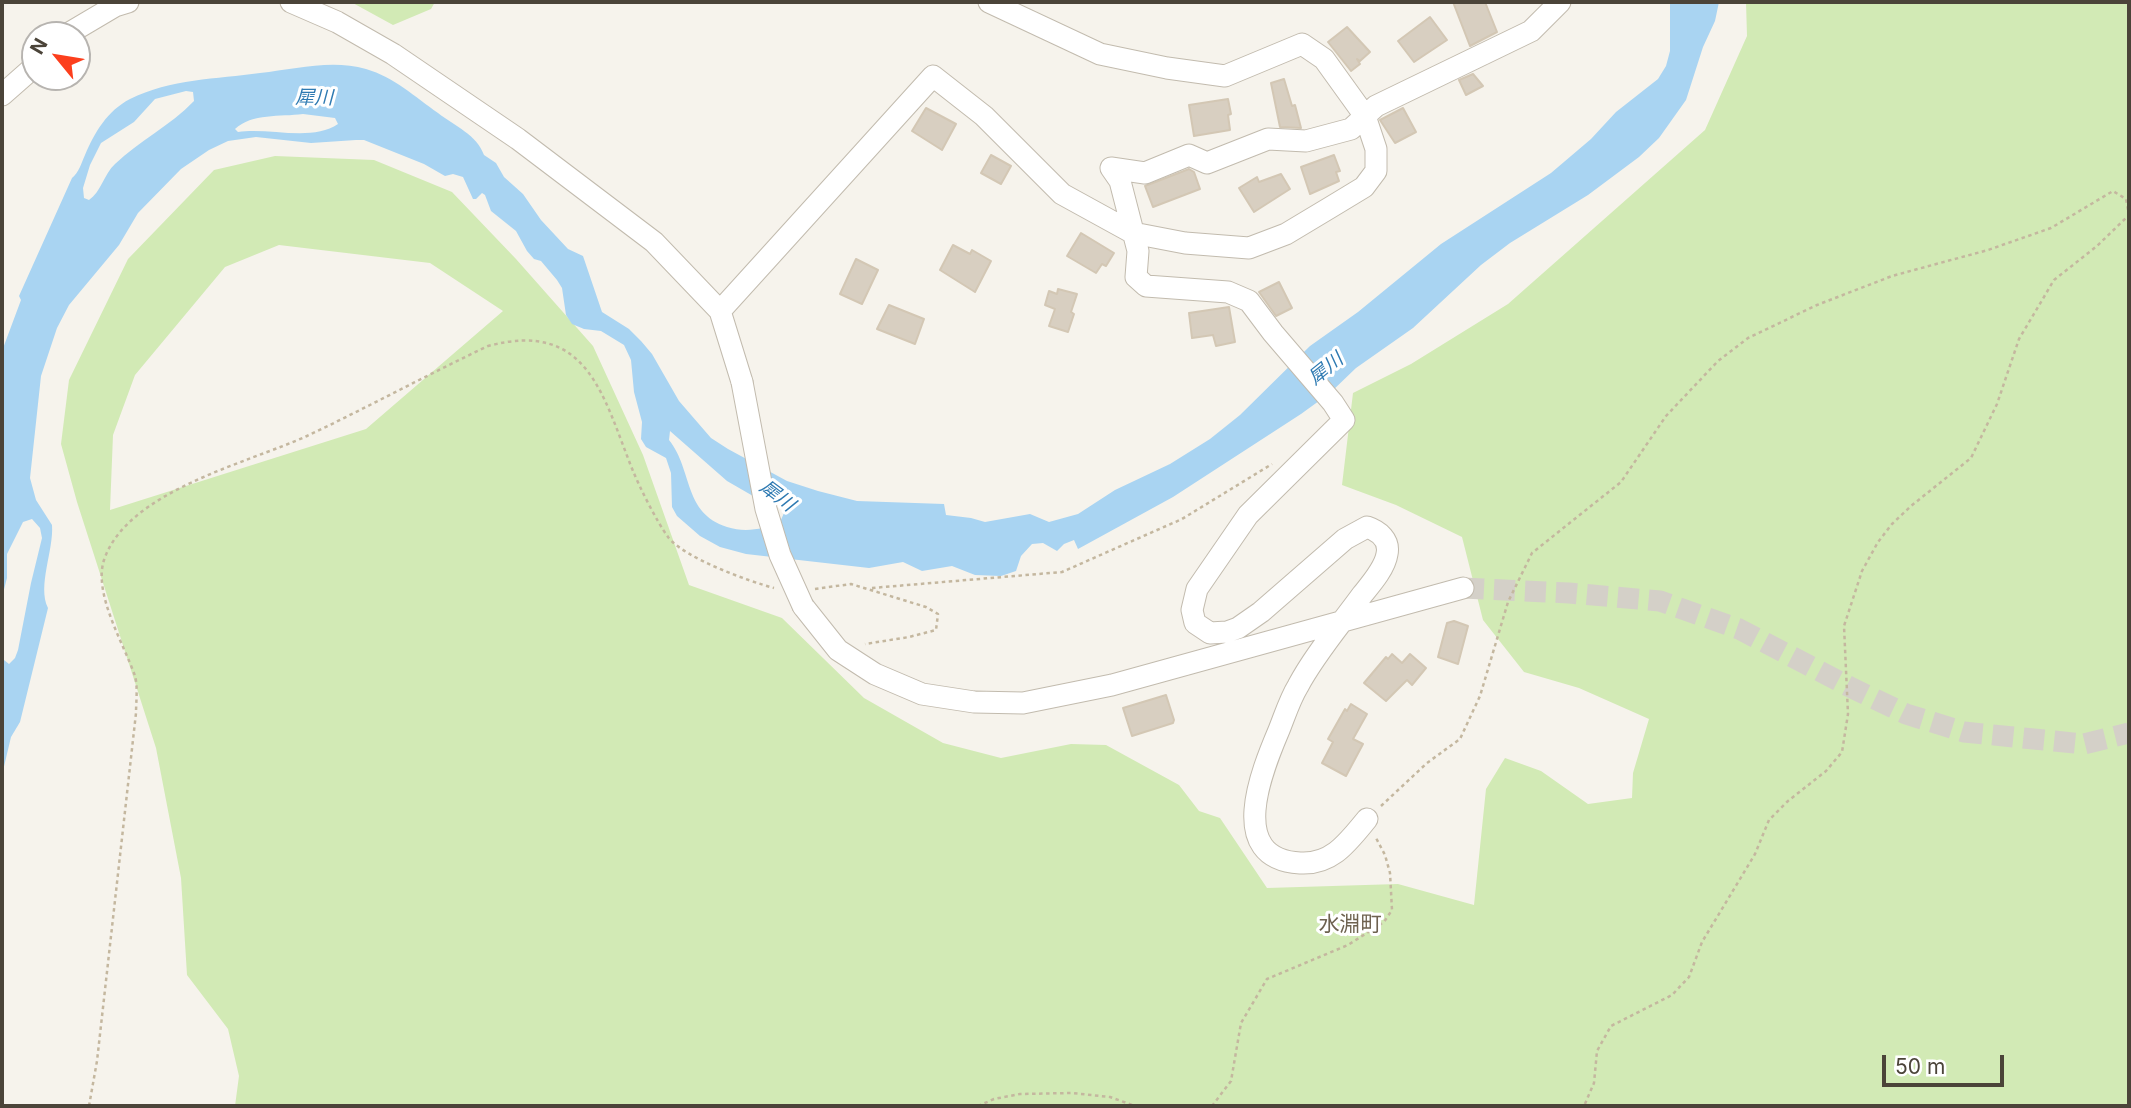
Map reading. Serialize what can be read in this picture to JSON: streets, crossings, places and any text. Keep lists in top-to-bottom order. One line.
{"districts":["水淵町"],"water":["犀川"],"scale_bar":"50 m","north":"top left"}
